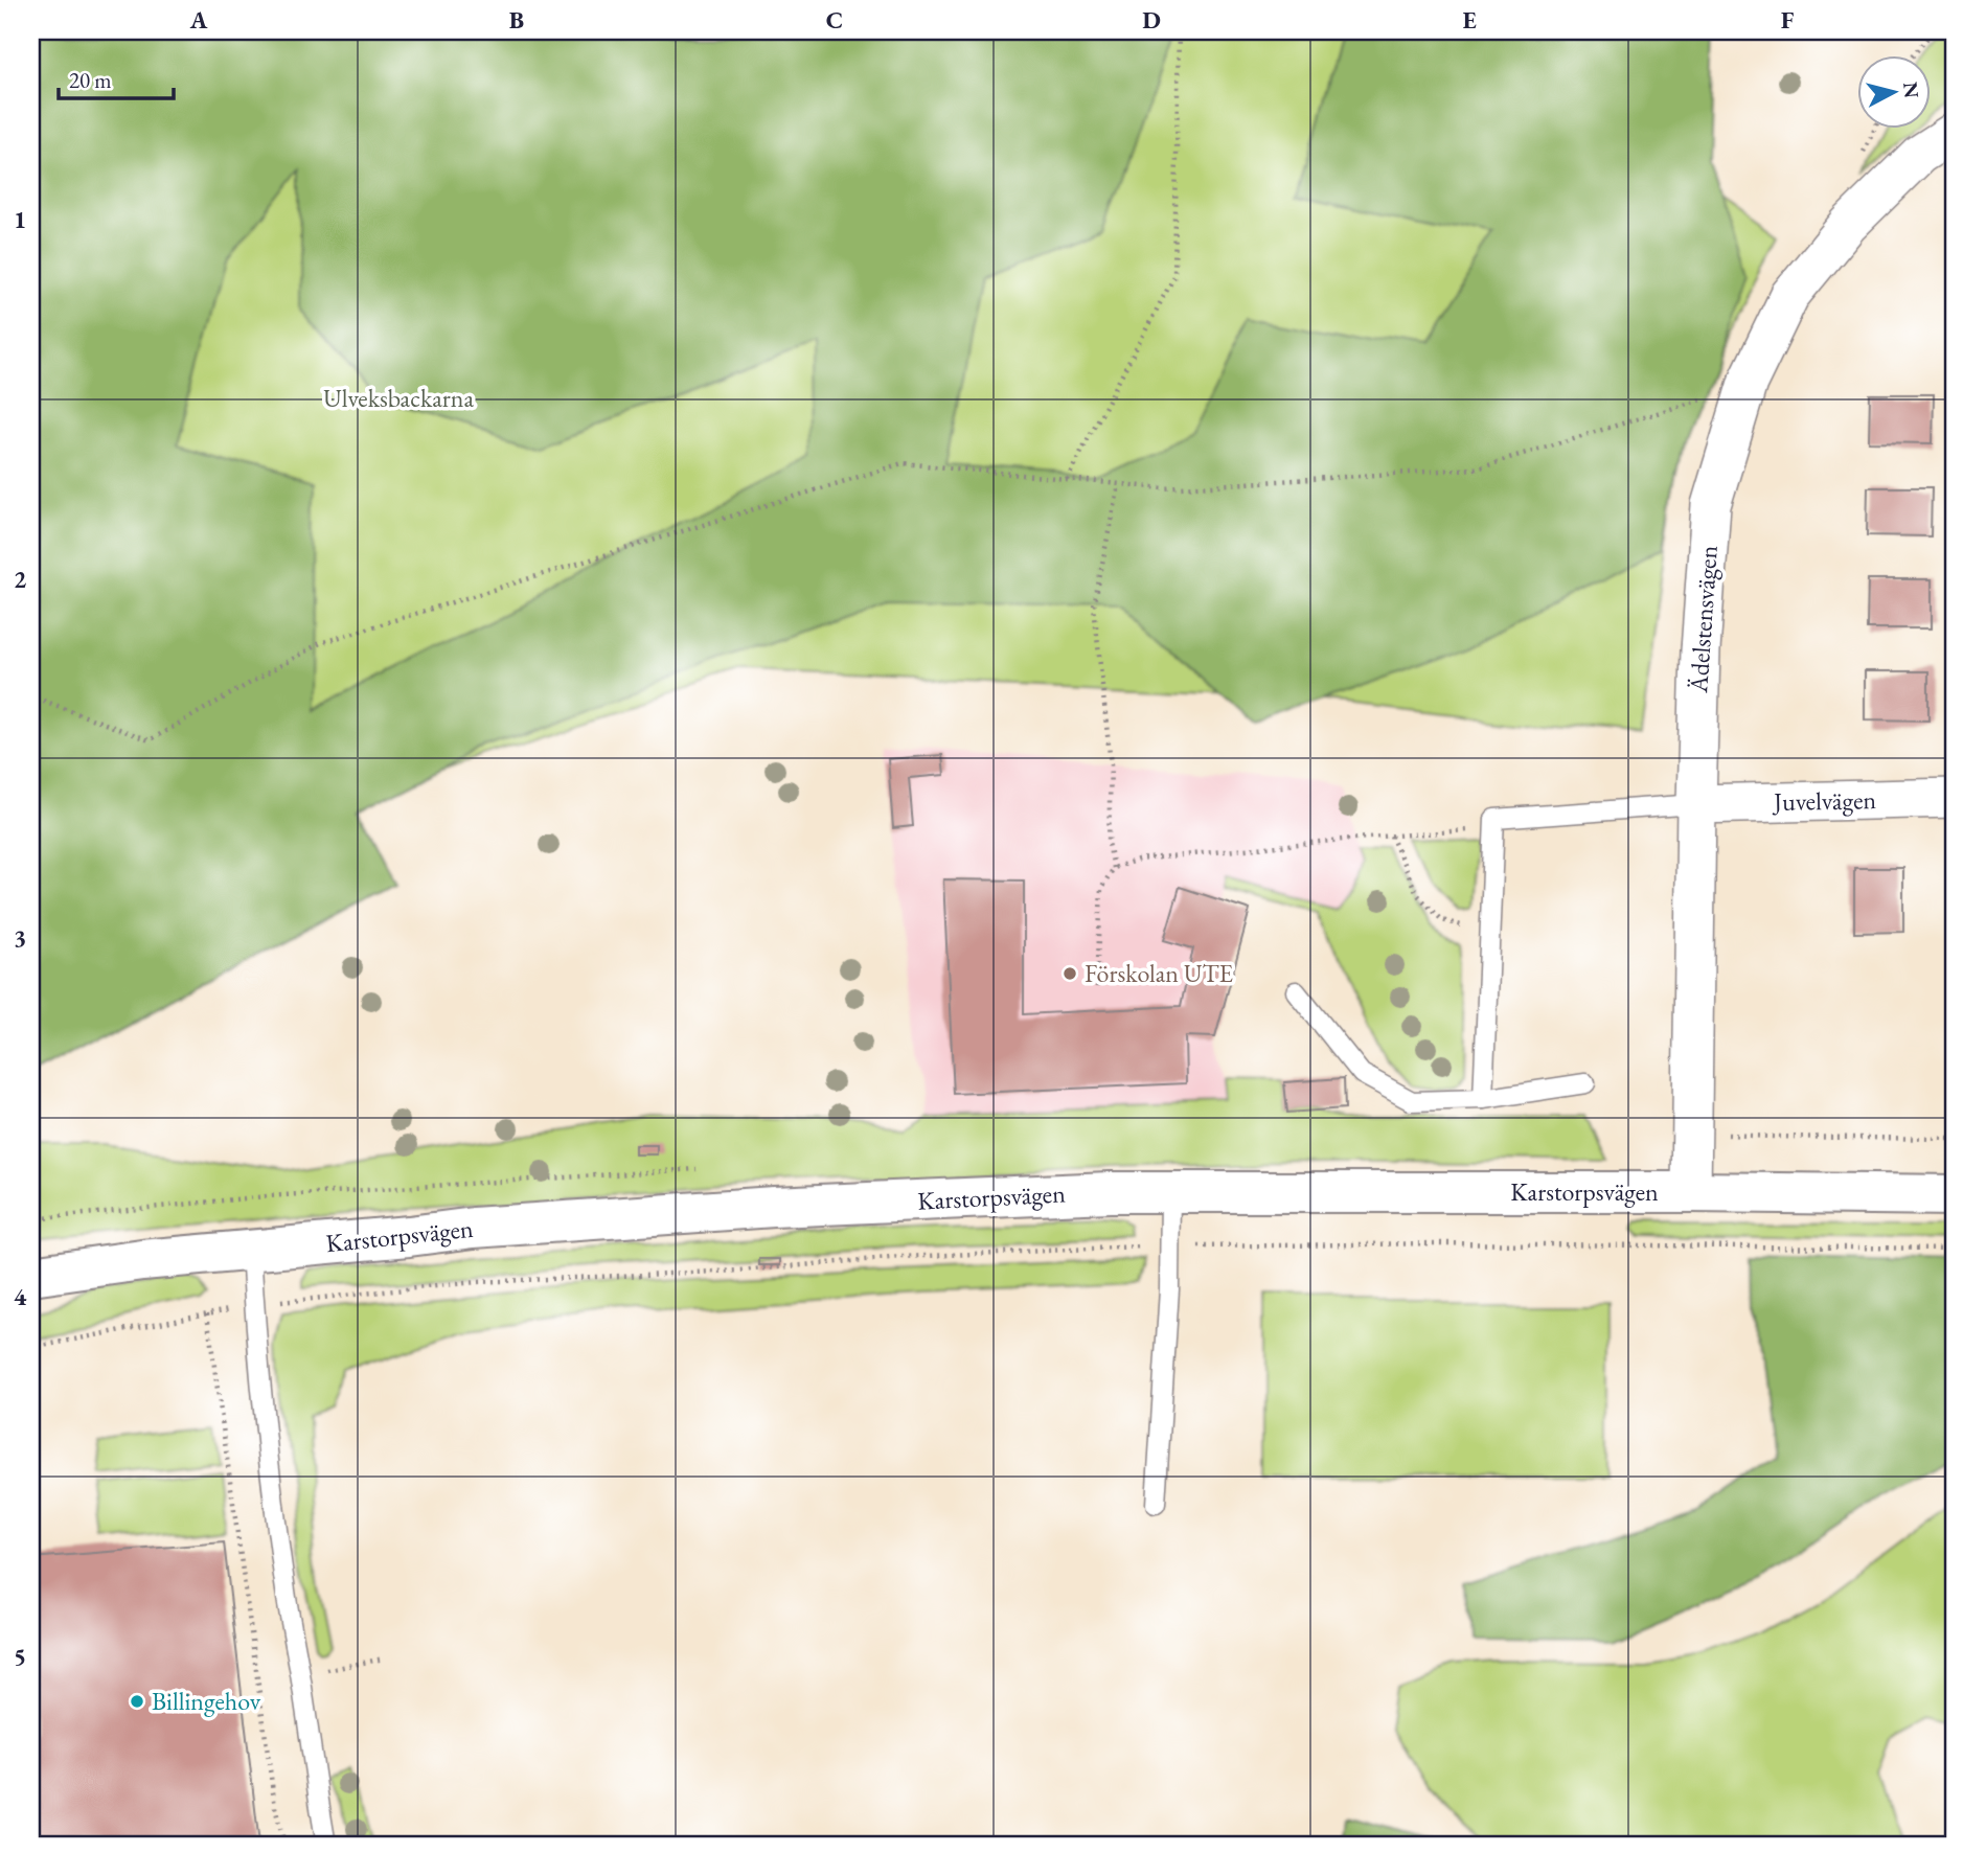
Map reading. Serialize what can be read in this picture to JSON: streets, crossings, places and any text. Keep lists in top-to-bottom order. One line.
{"streets":{"main road":["Karstorpsvägen"],"street":["Ädelstensvägen","Juvelvägen"]},"crossings":[["Ädelstensvägen","Juvelvägen"],["Ädelstensvägen","Karstorpsvägen"]],"parks":["Ulveksbackarna"],"places":["Förskolan UTE","Billingehov"],"scale_bar":"20 m","north":"right","grid":{"columns":["A","B","C","D","E","F"],"rows":["1","2","3","4","5"]}}
